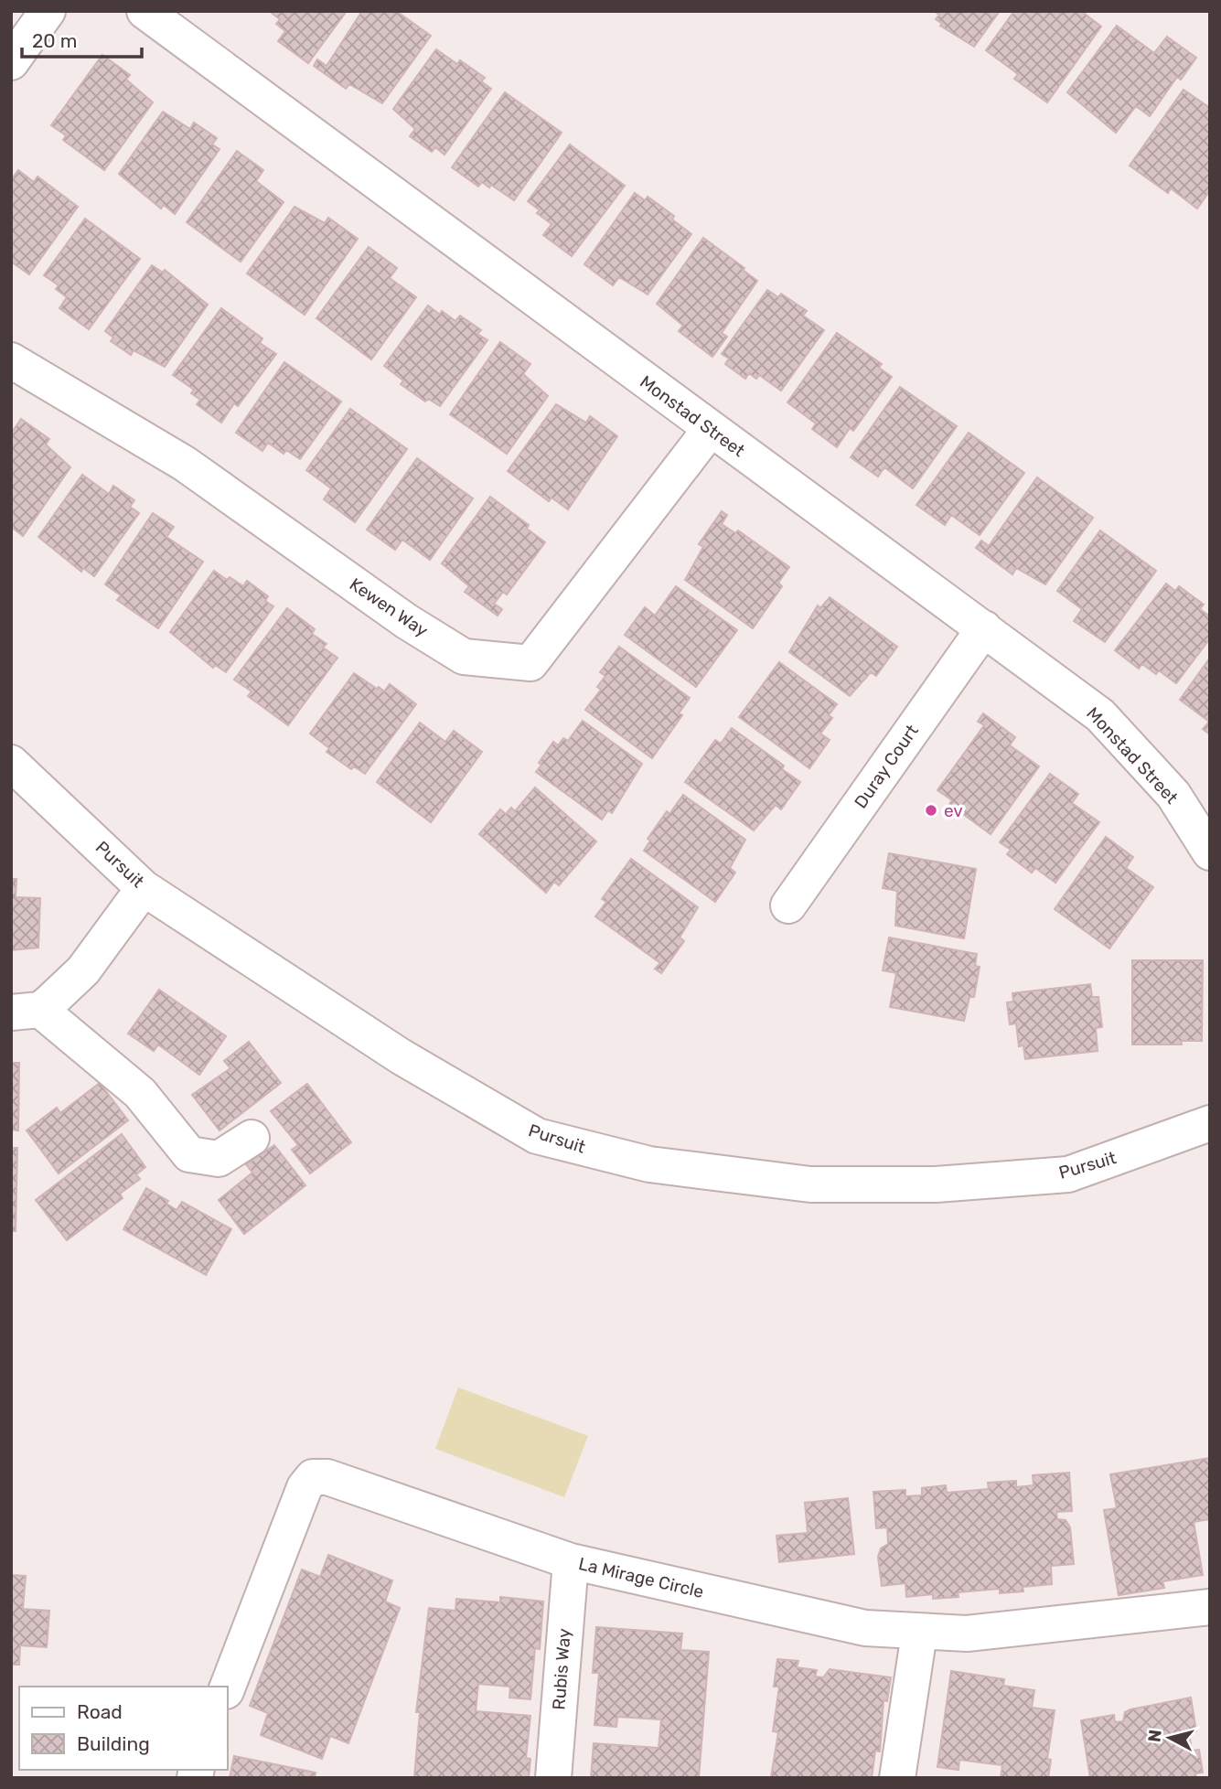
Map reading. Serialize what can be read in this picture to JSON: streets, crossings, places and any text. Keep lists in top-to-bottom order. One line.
{"streets":{"street":["Monstad Street","Kewen Way","Duray Court","Pursuit","La Mirage Circle","Rubis Way"]},"crossings":[["Monstad Street","Kewen Way"],["Monstad Street","Duray Court"],["La Mirage Circle","Rubis Way"]],"places":["ev"],"legend":["Road","Building"],"scale_bar":"20 m","north":"left"}
